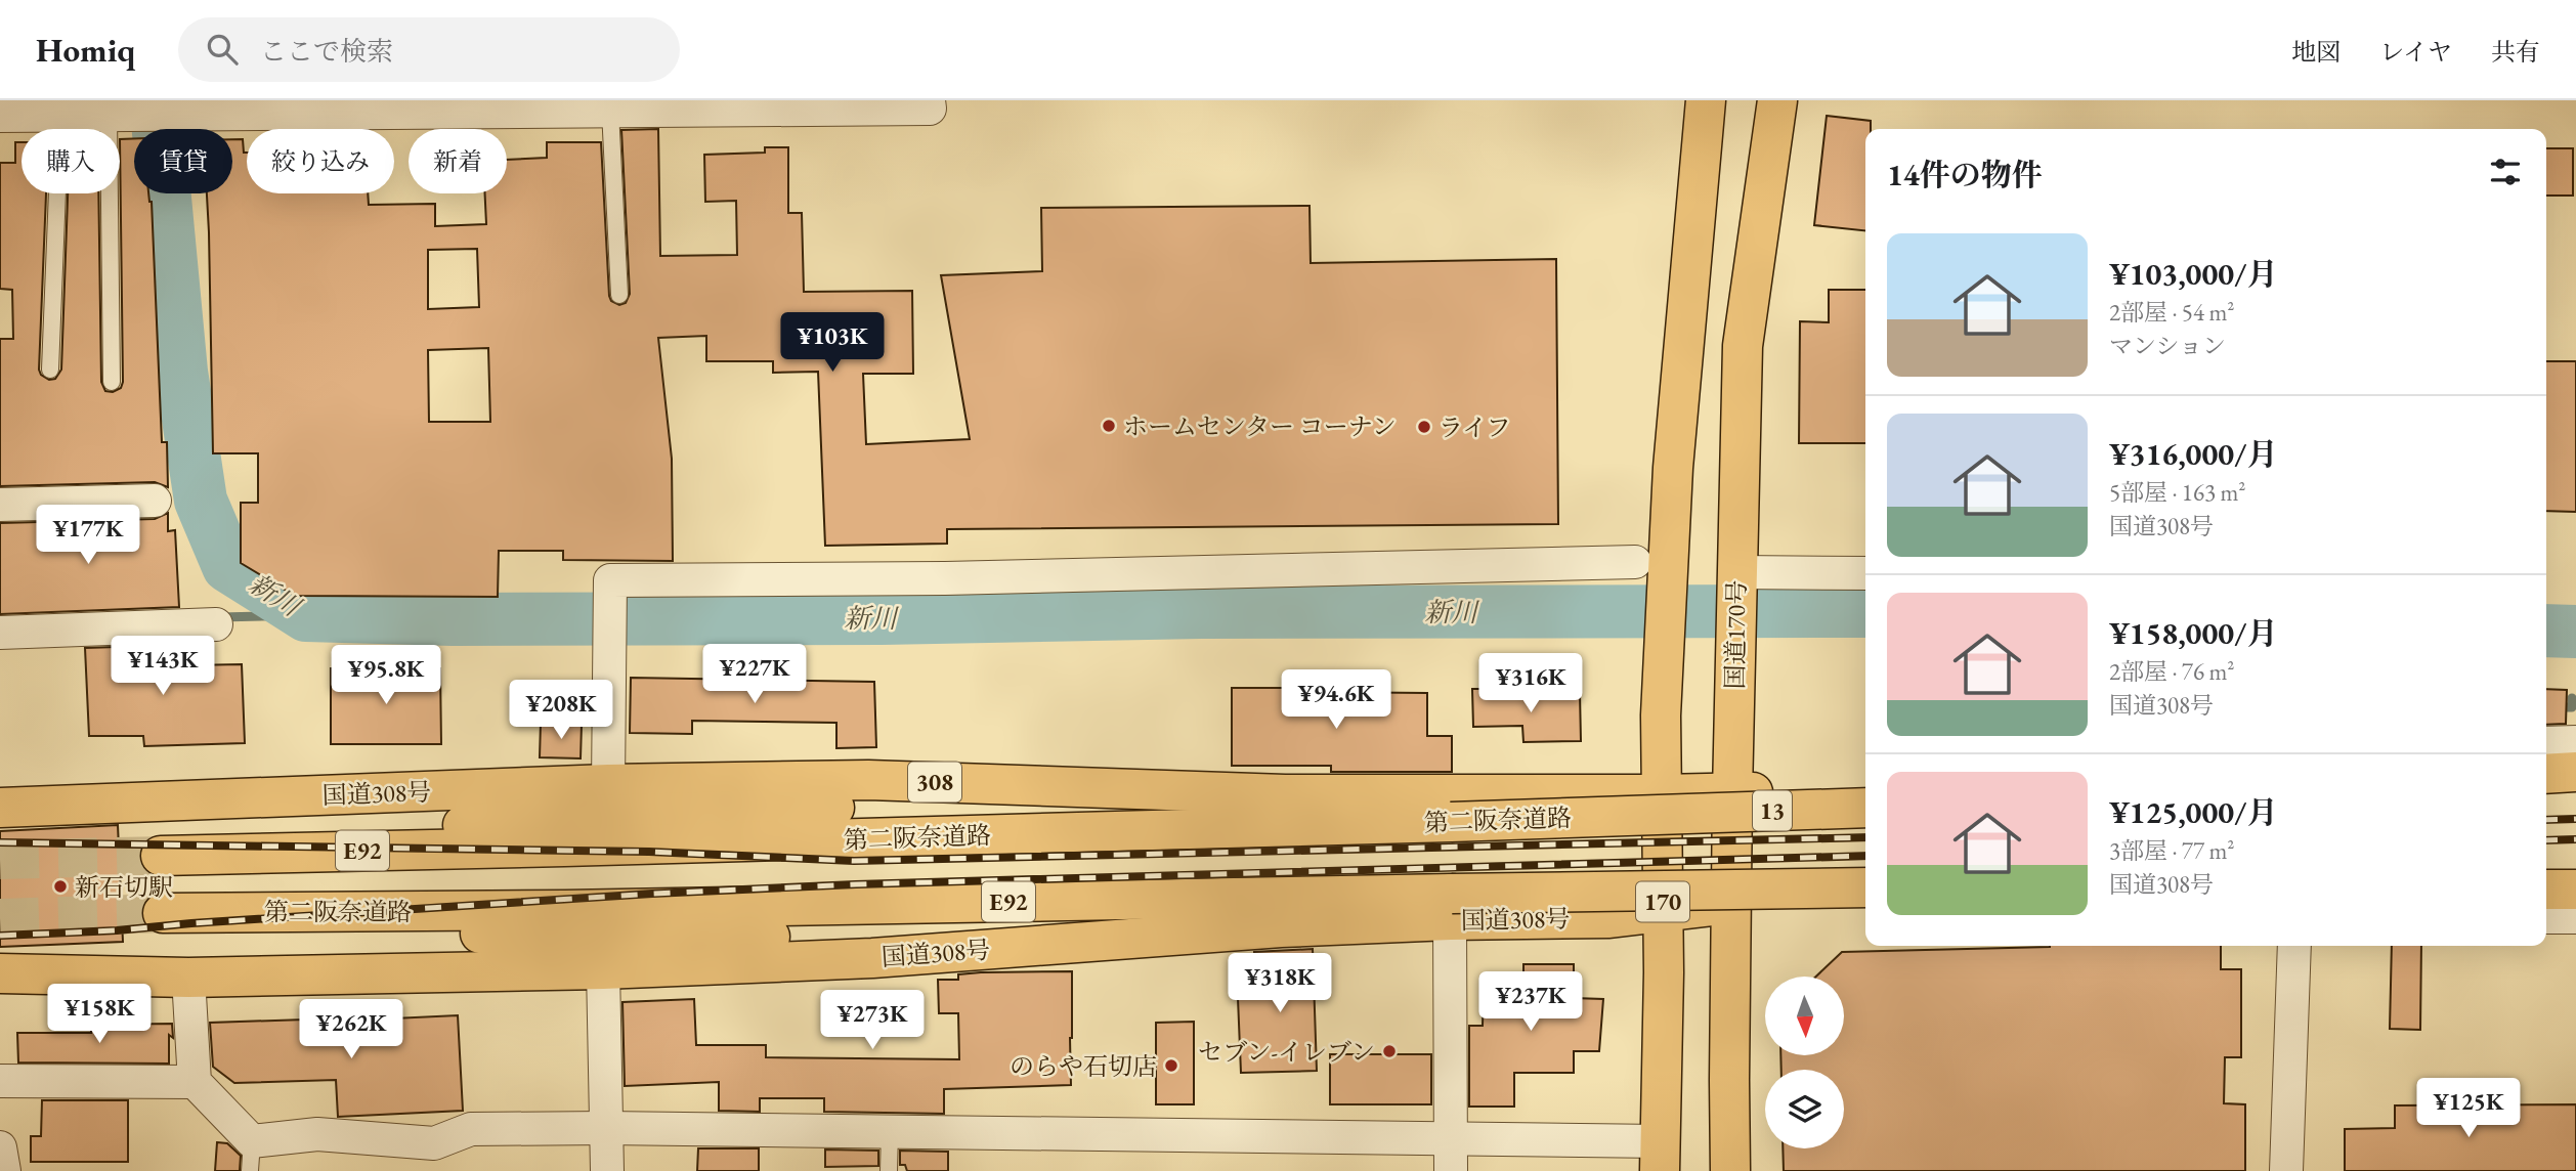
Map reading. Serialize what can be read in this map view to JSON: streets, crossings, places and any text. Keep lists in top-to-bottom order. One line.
{"streets":{"highway":["国道170号","308","国道308号","13","第二阪奈道路","E92","170"]},"crossings":[["国道170号","国道308号"],["国道308号","13"],["国道308号","第二阪奈道路"],["国道308号","170"],["13","第二阪奈道路"],["13","170"],["第二阪奈道路","170"]],"water":["新川"],"places":["ホームセンター コーナン","ライフ","新石切駅","セブン-イレブン","のらや石切店"],"north":"bottom","page":{"header":"Homiq","search":"ここで検索","nav":["地図","レイヤ","共有"],"chip":["購入","賃貸","絞り込み","新着"],"heading":"14件の物件","list":[{"name":"¥103,000/月","note":"2部屋 · 54 m² · マンション"},{"name":"¥316,000/月","note":"5部屋 · 163 m² · 国道308号"},{"name":"¥158,000/月","note":"2部屋 · 76 m² · 国道308号"},{"name":"¥125,000/月","note":"3部屋 · 77 m² · 国道308号"}],"price":["¥103K","¥177K","¥143K","¥227K","¥95.8K","¥316K","¥94.6K","¥208K","¥318K","¥237K","¥158K","¥273K","¥262K","¥125K"]}}
